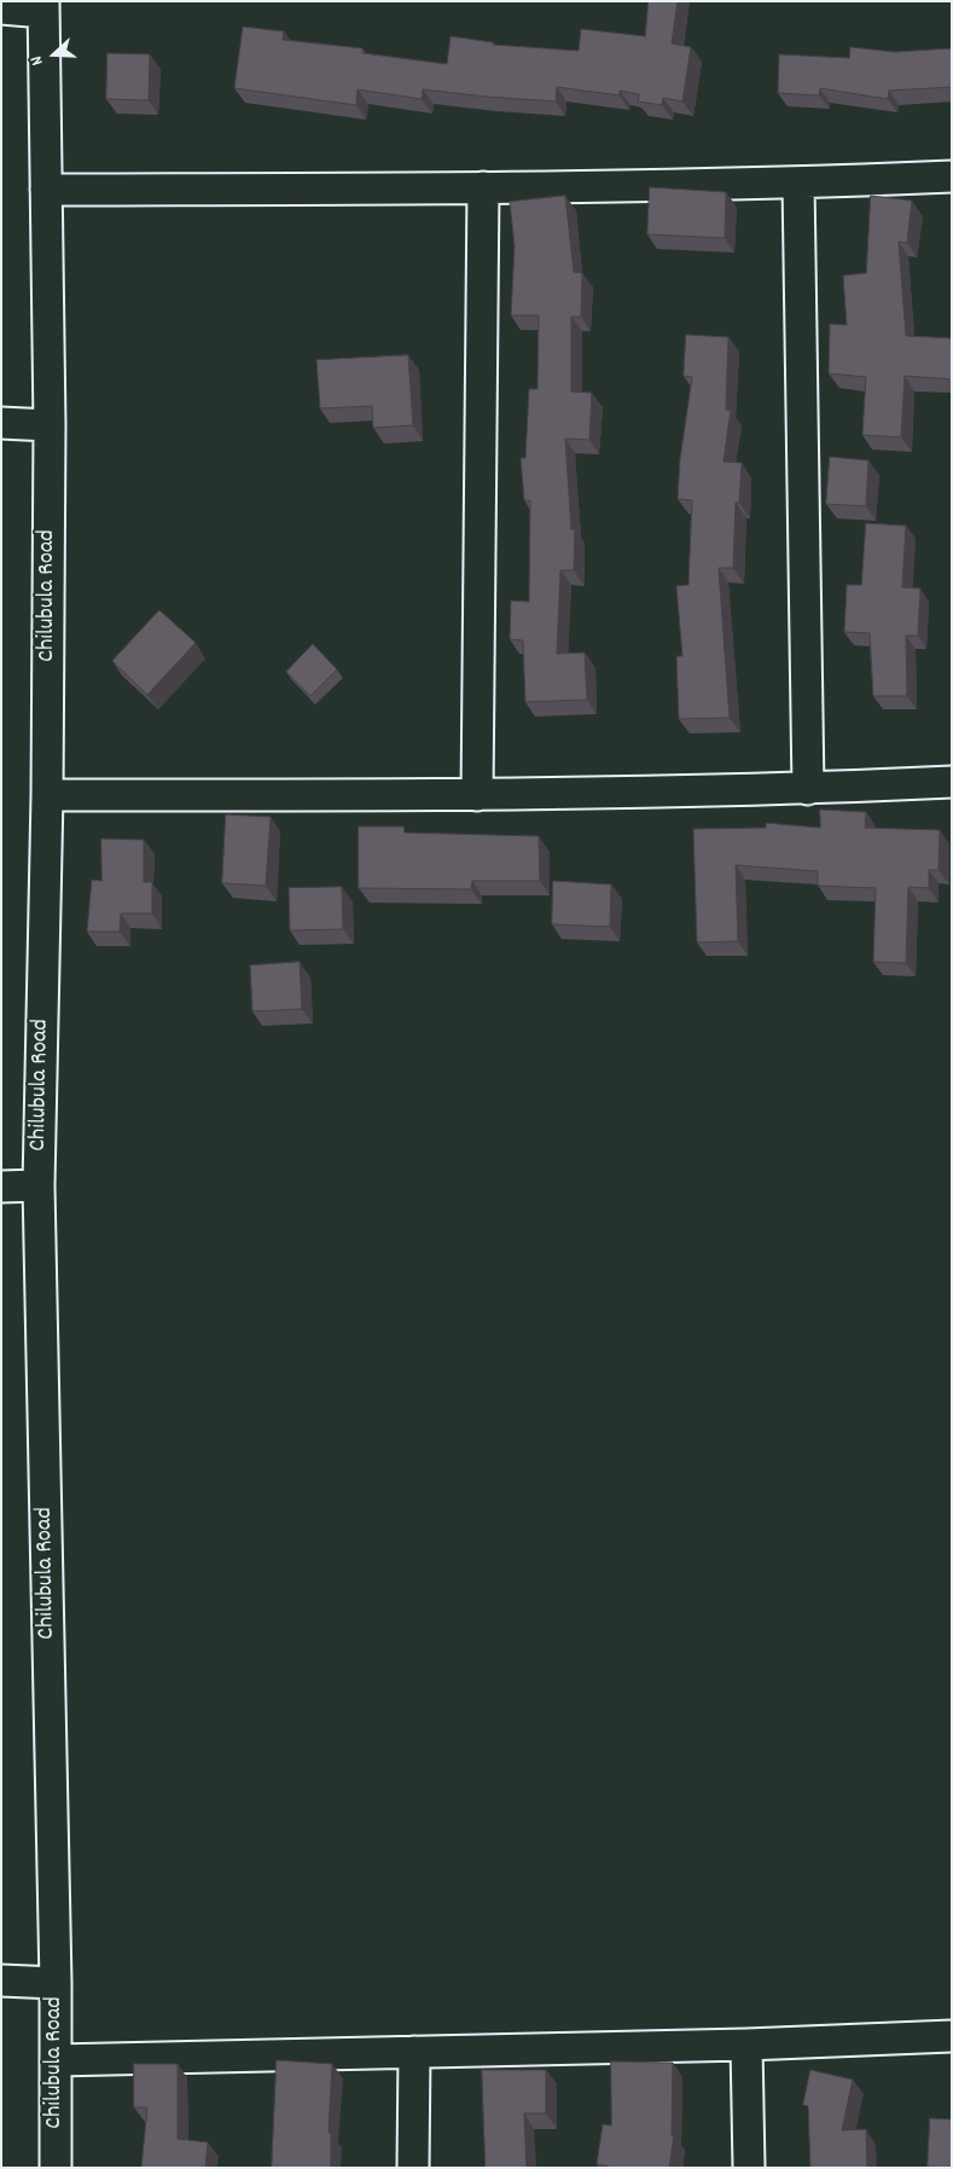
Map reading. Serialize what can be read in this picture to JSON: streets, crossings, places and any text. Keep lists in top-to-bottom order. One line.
{"streets":{"street":["Chilubula Road"]},"north":"left"}
